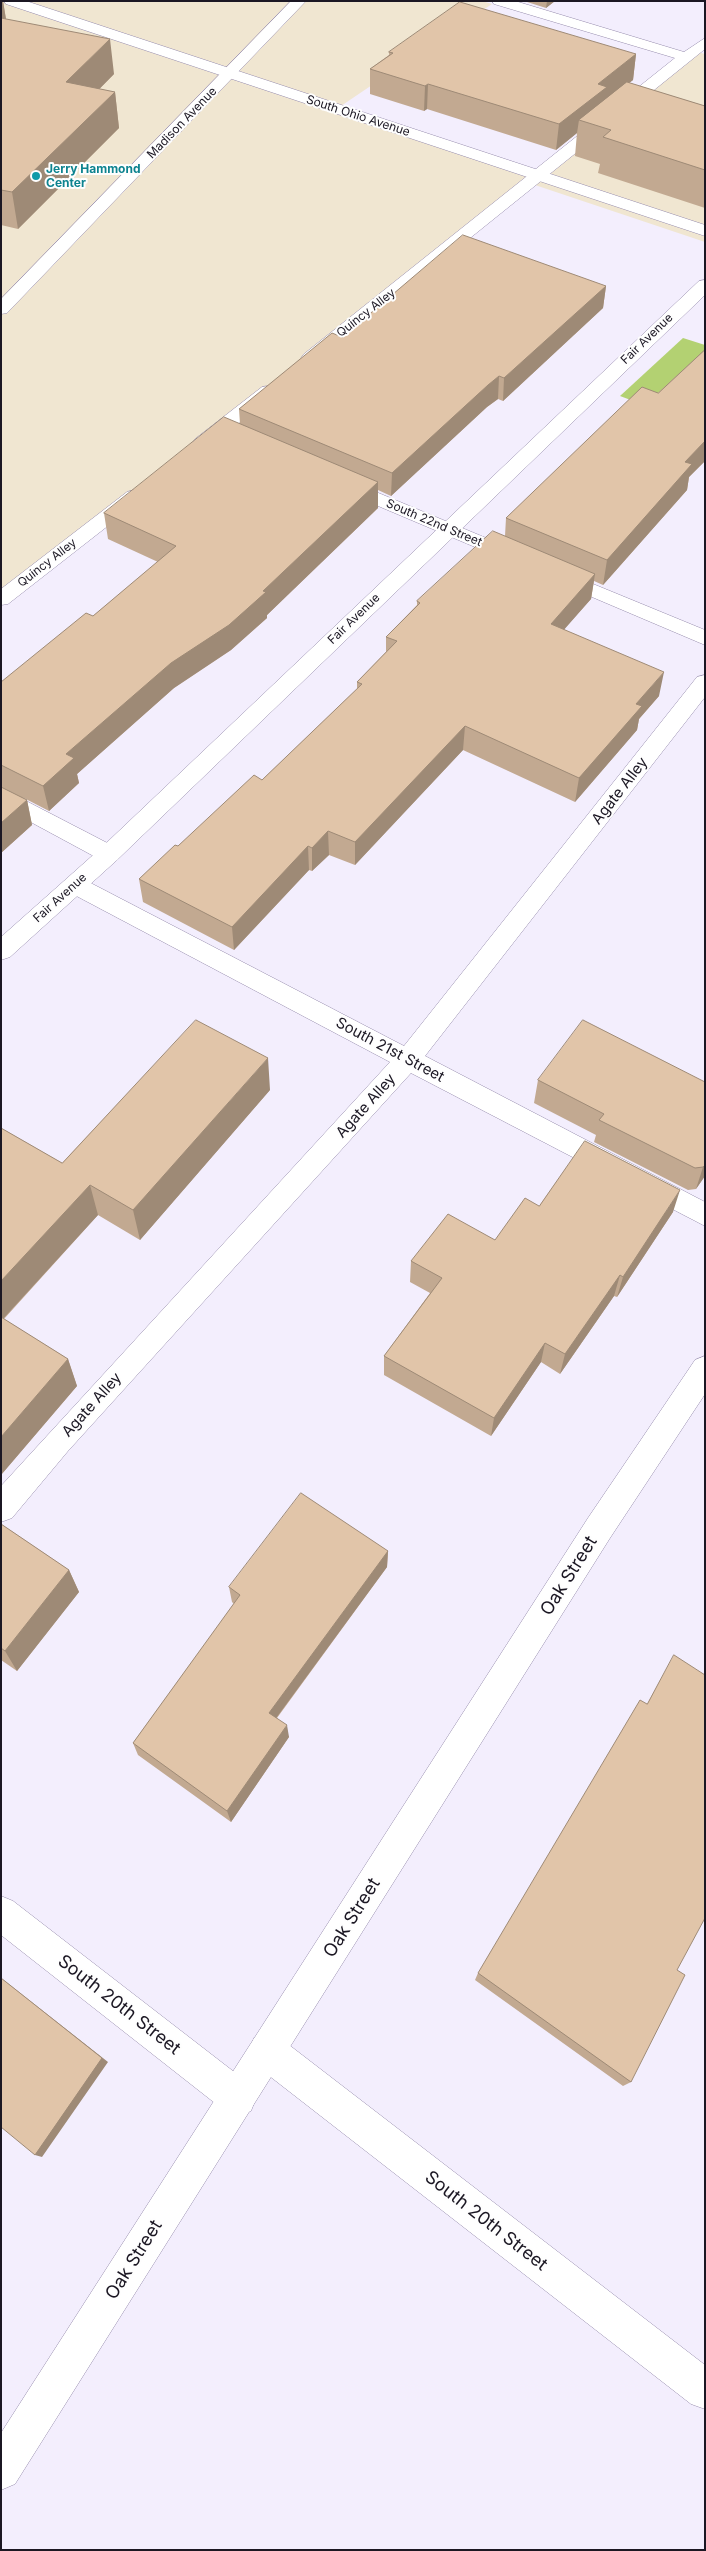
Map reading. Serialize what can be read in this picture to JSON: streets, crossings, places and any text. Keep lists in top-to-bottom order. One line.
{"streets":{"street":["South Ohio Avenue","Madison Avenue","Quincy Alley","Fair Avenue","South 22nd Street","Agate Alley","South 21st Street","Oak Street","South 20th Street"]},"crossings":[["South Ohio Avenue","Madison Avenue"],["South Ohio Avenue","Quincy Alley"],["Fair Avenue","South 22nd Street"],["Fair Avenue","South 21st Street"],["Agate Alley","South 21st Street"],["Oak Street","South 20th Street"]],"places":["Jerry Hammond Center"]}
